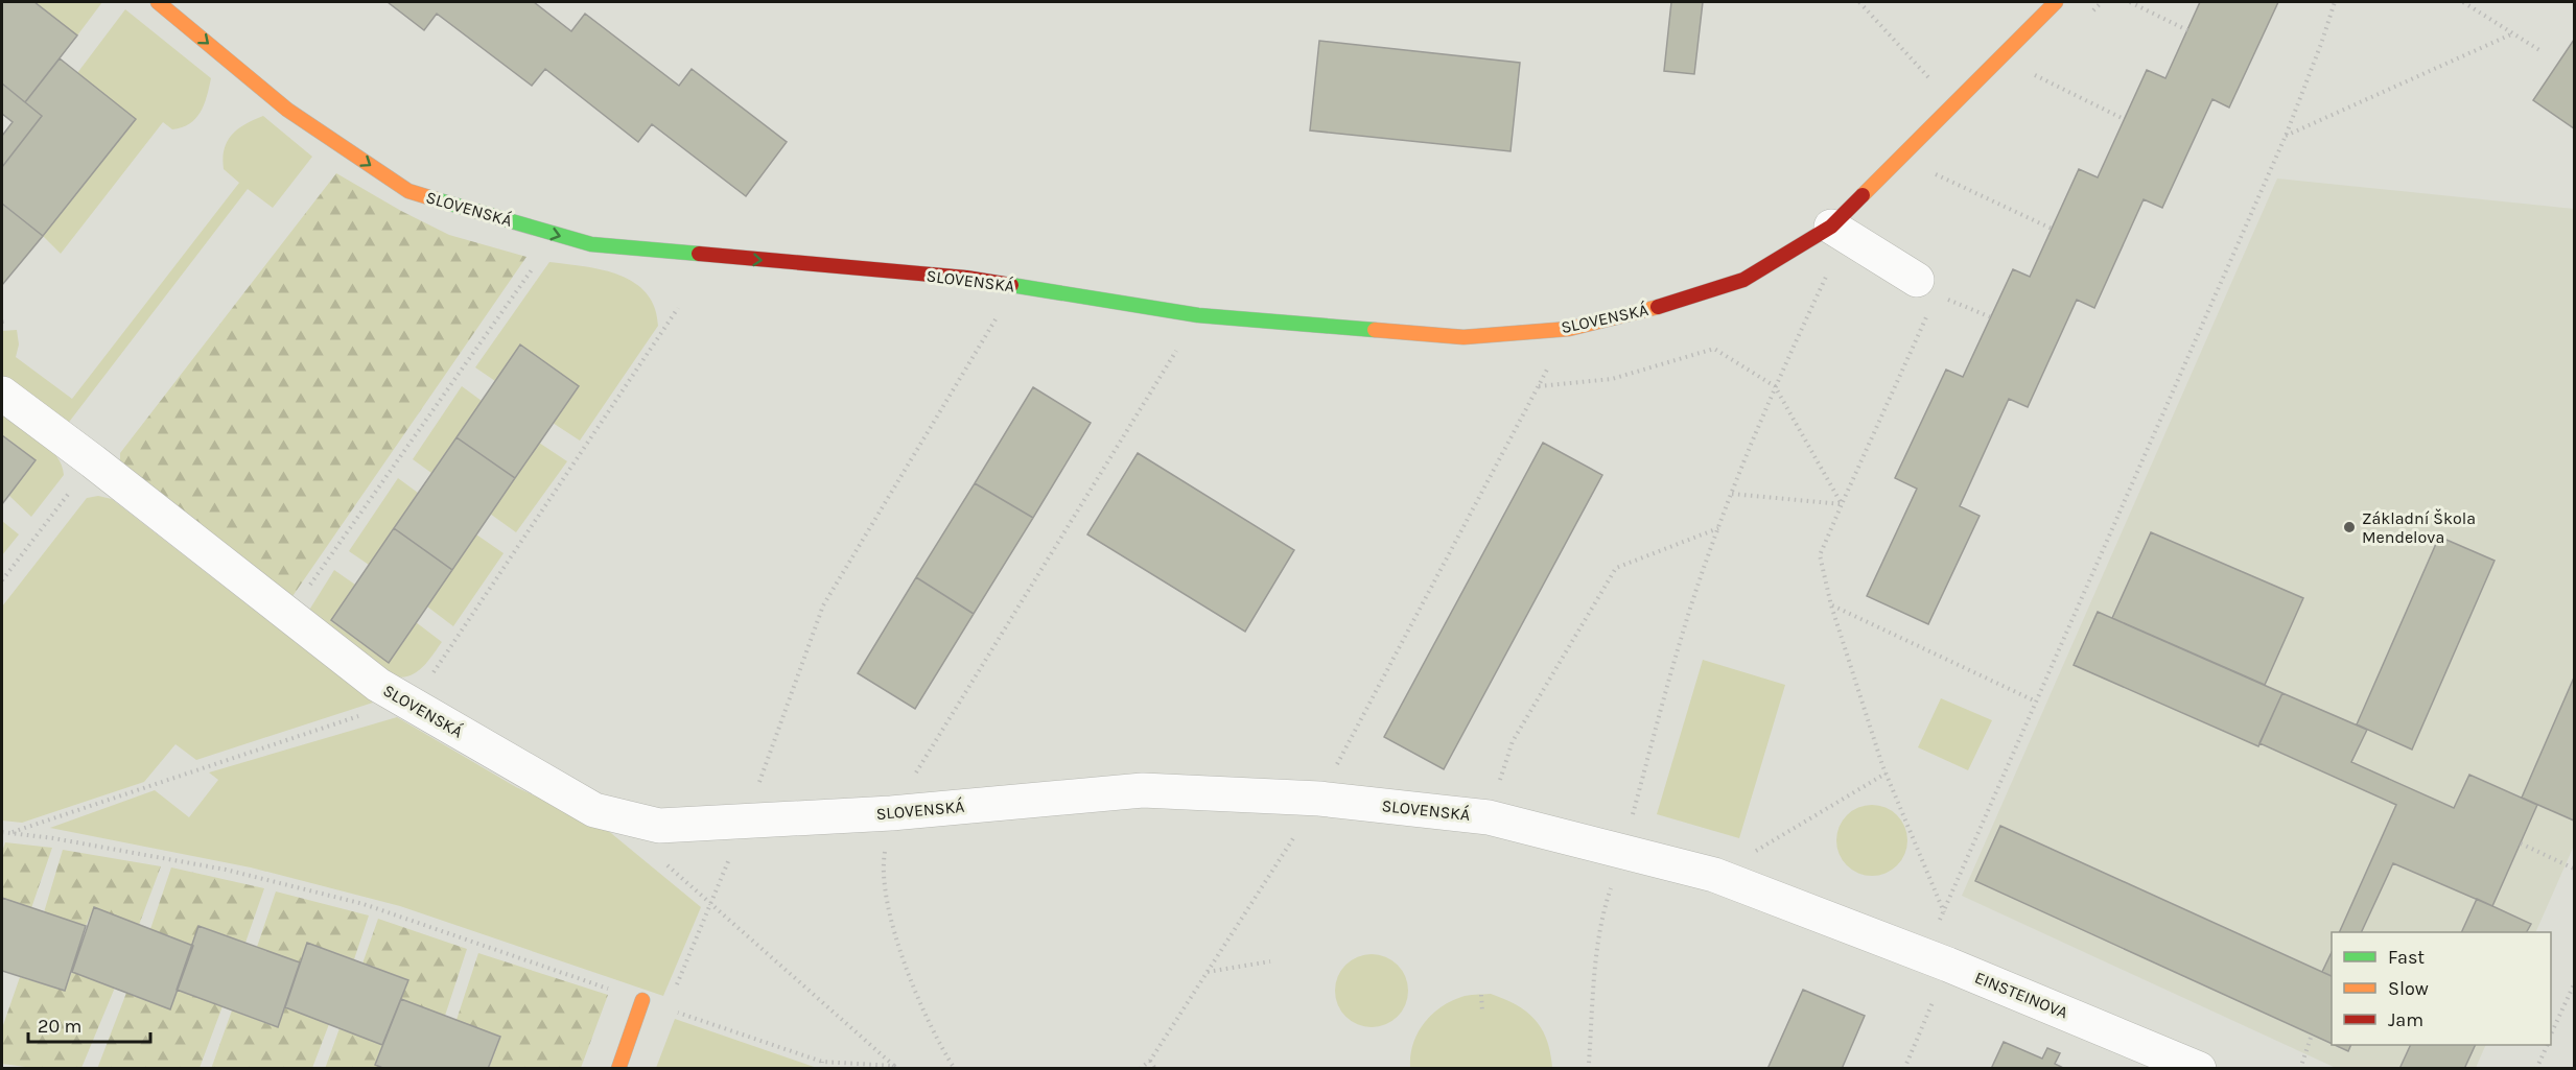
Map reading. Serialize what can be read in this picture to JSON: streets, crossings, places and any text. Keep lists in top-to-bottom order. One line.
{"streets":{"street":["SLOVENSKÁ","EINSTEINOVA"]},"crossings":[["SLOVENSKÁ","EINSTEINOVA"]],"places":["Základní Škola Mendelova"],"legend":["Fast","Slow","Jam"],"scale_bar":"20 m"}
